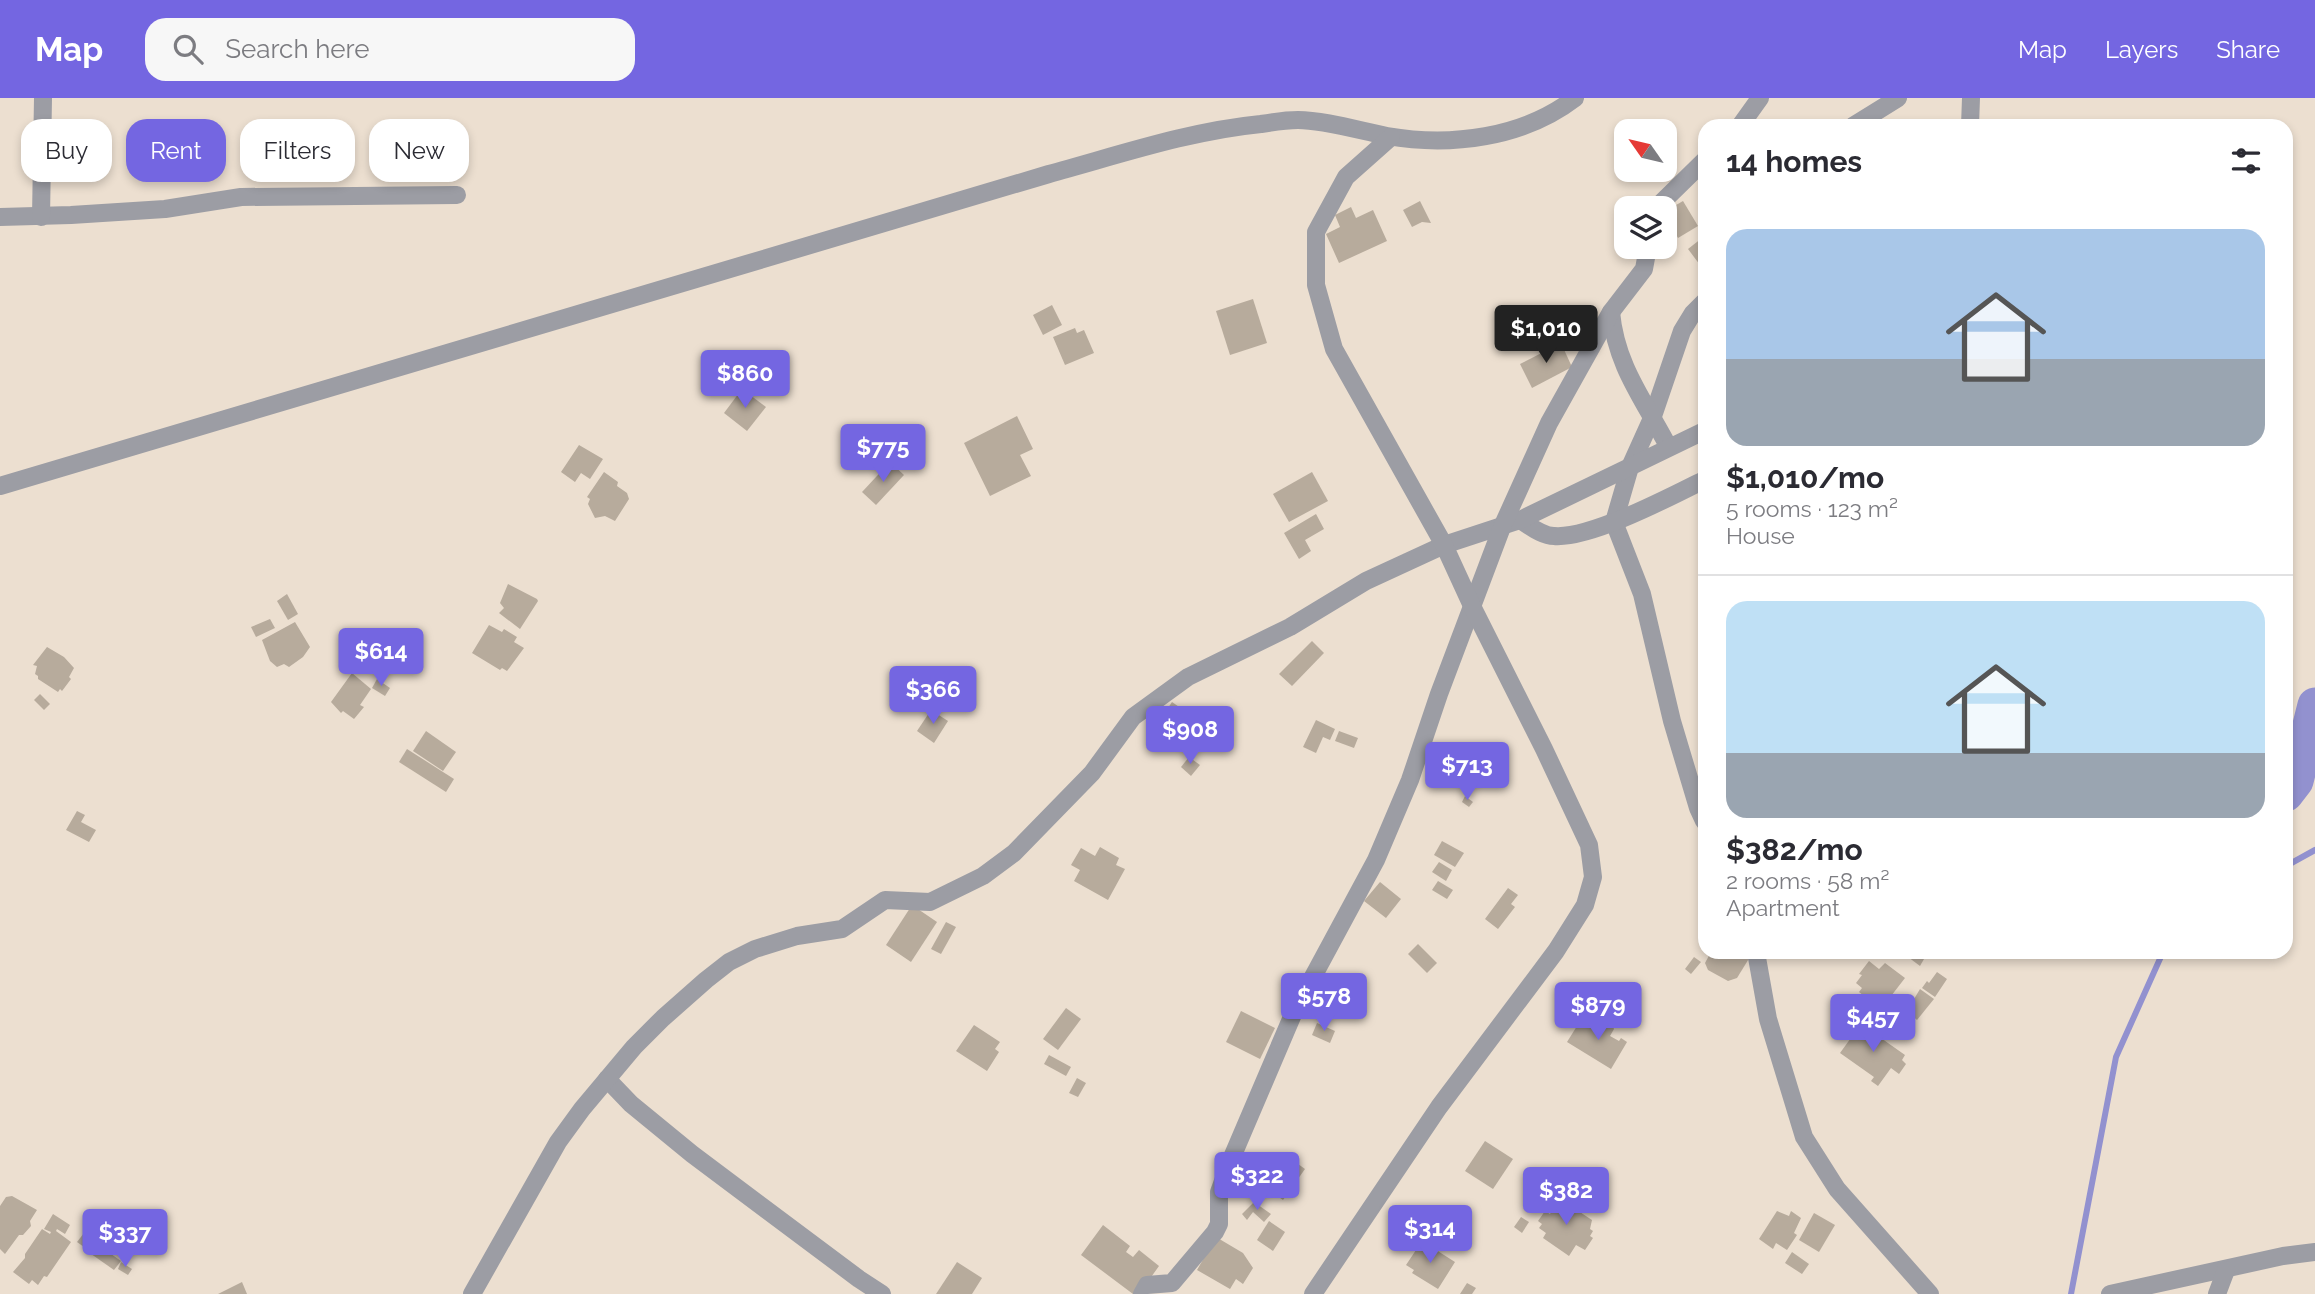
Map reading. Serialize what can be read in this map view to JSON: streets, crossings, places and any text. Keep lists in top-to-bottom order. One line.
{"north":"top left","page":{"header":"Map","search":"Search here","nav":["Map","Layers","Share"],"chip":["Buy","Rent","Filters","New"],"heading":"14 homes","list":[{"name":"$1,010/mo","note":"5 rooms · 123 m² · House"},{"name":"$382/mo","note":"2 rooms · 58 m² · Apartment"}],"price":["$1,010","$860","$775","$614","$366","$908","$713","$578","$879","$457","$322","$382","$314","$337"]}}
